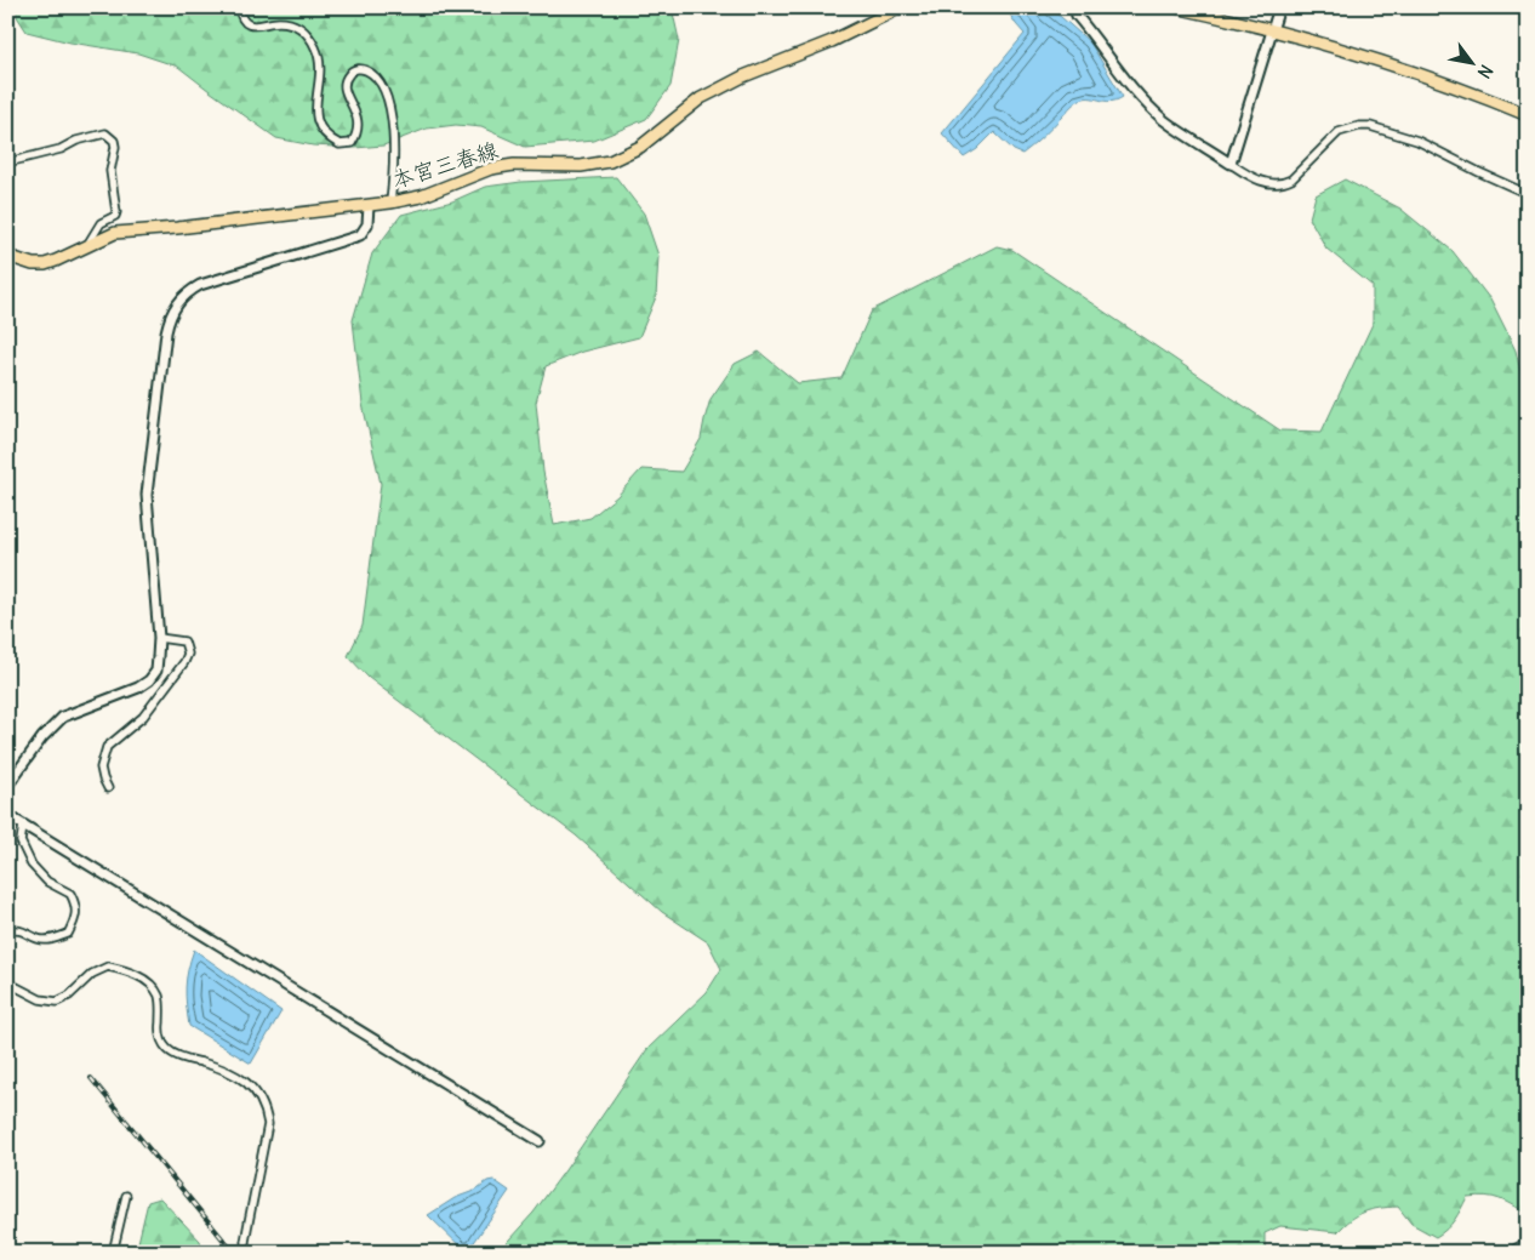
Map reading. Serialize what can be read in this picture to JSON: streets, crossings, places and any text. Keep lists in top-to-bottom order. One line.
{"streets":{"main road":["本宮三春線"]},"north":"bottom right"}
